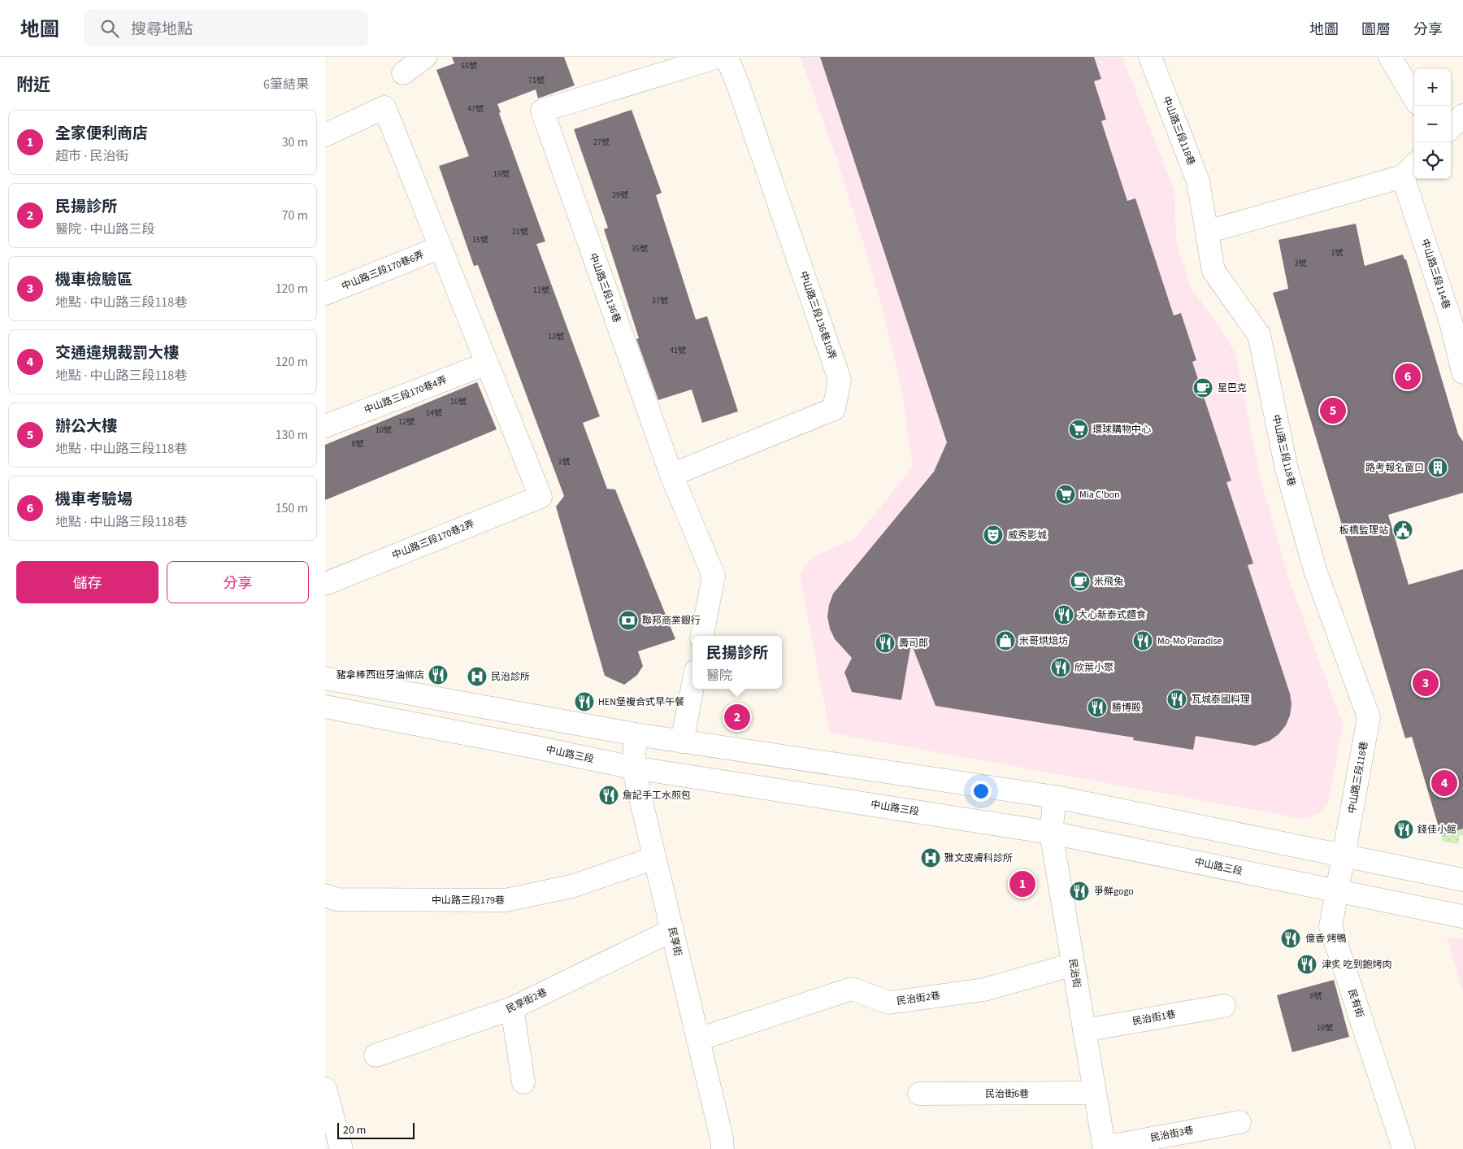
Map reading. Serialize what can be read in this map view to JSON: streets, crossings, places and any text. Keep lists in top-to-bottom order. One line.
{"streets":{"main road":["中山路三段118巷","中山路三段170巷6弄","中山路三段114巷","中山路三段136巷","中山路三段136巷10弄","中山路三段170巷4弄","中山路三段170巷2弄","中山路三段","中山路三段179巷","民享街","民治街","民治街2巷","民享街2巷","民有街","民治街1巷","民治街6巷","民治街3巷"]},"crossings":[["中山路三段118巷","中山路三段114巷"],["中山路三段118巷","民有街"],["中山路三段136巷","中山路三段136巷10弄"],["中山路三段170巷4弄","中山路三段170巷2弄"],["中山路三段","民享街"],["中山路三段","民治街"],["中山路三段","民有街"],["中山路三段179巷","民享街"],["民享街","民治街2巷"],["民享街","民享街2巷"],["民治街","民治街2巷"],["民治街","民治街1巷"],["民治街","民治街6巷"],["民治街","民治街3巷"]],"places":{"cafe":["星巴克","米飛兔"],"supermarket":["環球購物中心","Mia C'bon"],"building":["路考報名窗口"],"public building":["板橋監理站"],"theatre":["威秀影城"],"restaurant":["大心新泰式麵食","Mo-Mo Paradise","壽司郎","欣葉小聚","豬拿棒西班牙油條店","瓦城泰國料理","HEN堡複合式早午餐","勝博殿","詹記手工水煎包","錢佳小館","爭鮮gogo","億香 烤鴨","津炙 吃到飽烤肉"],"bank":["聯邦商業銀行"],"shop":["米哥烘焙坊"],"hospital":["民治診所","雅文皮膚科診所"]},"house_numbers":["55號","71號","47號","27號","19號","29號","21號","15號","35號","1號","3號","11號","37號","13號","41號","16號","14號","12號","10號","8號","1號","8號","10號"],"scale_bar":"20 m","page":{"header":"地圖","search":"搜尋地點","nav":["地圖","圖層","分享"],"heading":["附近","6筆結果"],"map_buttons":["+","−"],"list":[{"mark":"1","name":"全家便利商店","note":"超市 · 民治街","value":"30 m"},{"mark":"2","name":"民揚診所","note":"醫院 · 中山路三段","value":"70 m"},{"mark":"3","name":"機車檢驗區","note":"地點 · 中山路三段118巷","value":"120 m"},{"mark":"4","name":"交通違規裁罰大樓","note":"地點 · 中山路三段118巷","value":"120 m"},{"mark":"5","name":"辦公大樓","note":"地點 · 中山路三段118巷","value":"130 m"},{"mark":"6","name":"機車考驗場","note":"地點 · 中山路三段118巷","value":"150 m"}],"pins":["6","5","3","2","4","1"],"buttons":["儲存","分享"],"popup":["民揚診所","醫院"],"scale":"20 m"}}
